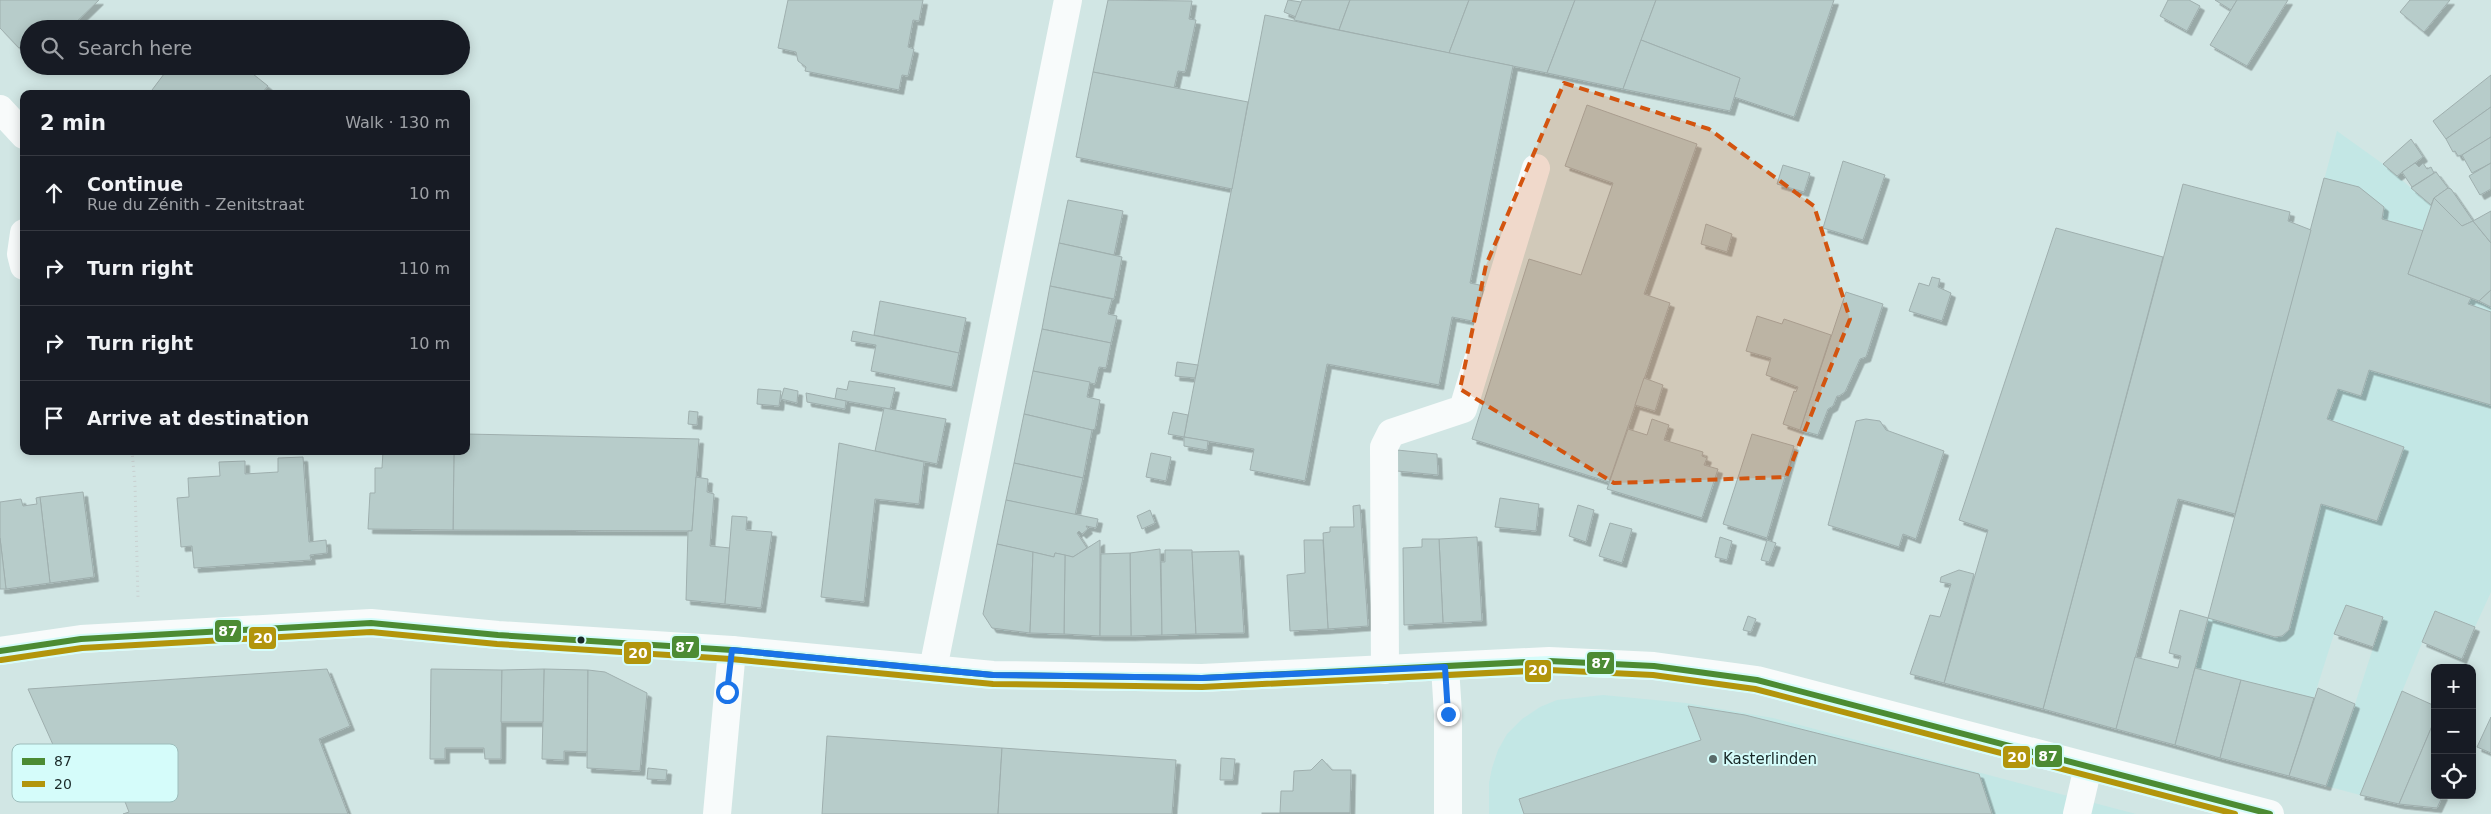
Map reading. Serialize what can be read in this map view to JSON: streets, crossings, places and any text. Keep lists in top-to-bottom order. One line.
{"places":["Kasterlinden"],"lines":["transit line 87","transit line 20"],"legend":["87","20"],"page":{"search":"Search here","heading":["2 min","Walk · 130 m"],"list":[["Continue","Rue du Zénith - Zenitstraat","10 m"],["Turn right","110 m"],["Turn right","10 m"],"Arrive at destination"],"map_buttons":["+","−"]}}
